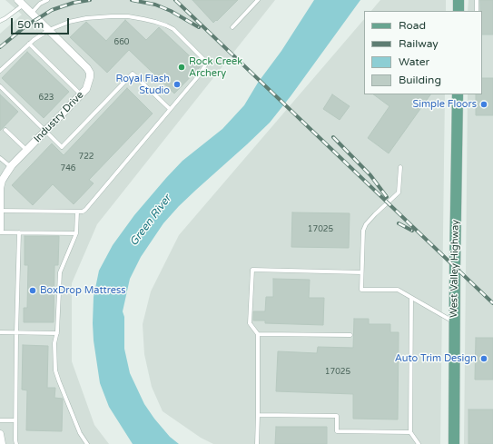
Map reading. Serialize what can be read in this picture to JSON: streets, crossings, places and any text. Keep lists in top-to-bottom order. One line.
{"streets":{"main road":["West Valley Highway"],"street":["Industry Drive"]},"water":["Green River"],"places":["Rock Creek Archery","Royal Flash Studio","Simple Floors","BoxDrop Mattress","Auto Trim Design"],"house_numbers":["660","623","722","746","17025","17025"],"legend":["Road","Railway","Water","Building"],"scale_bar":"50 m"}
